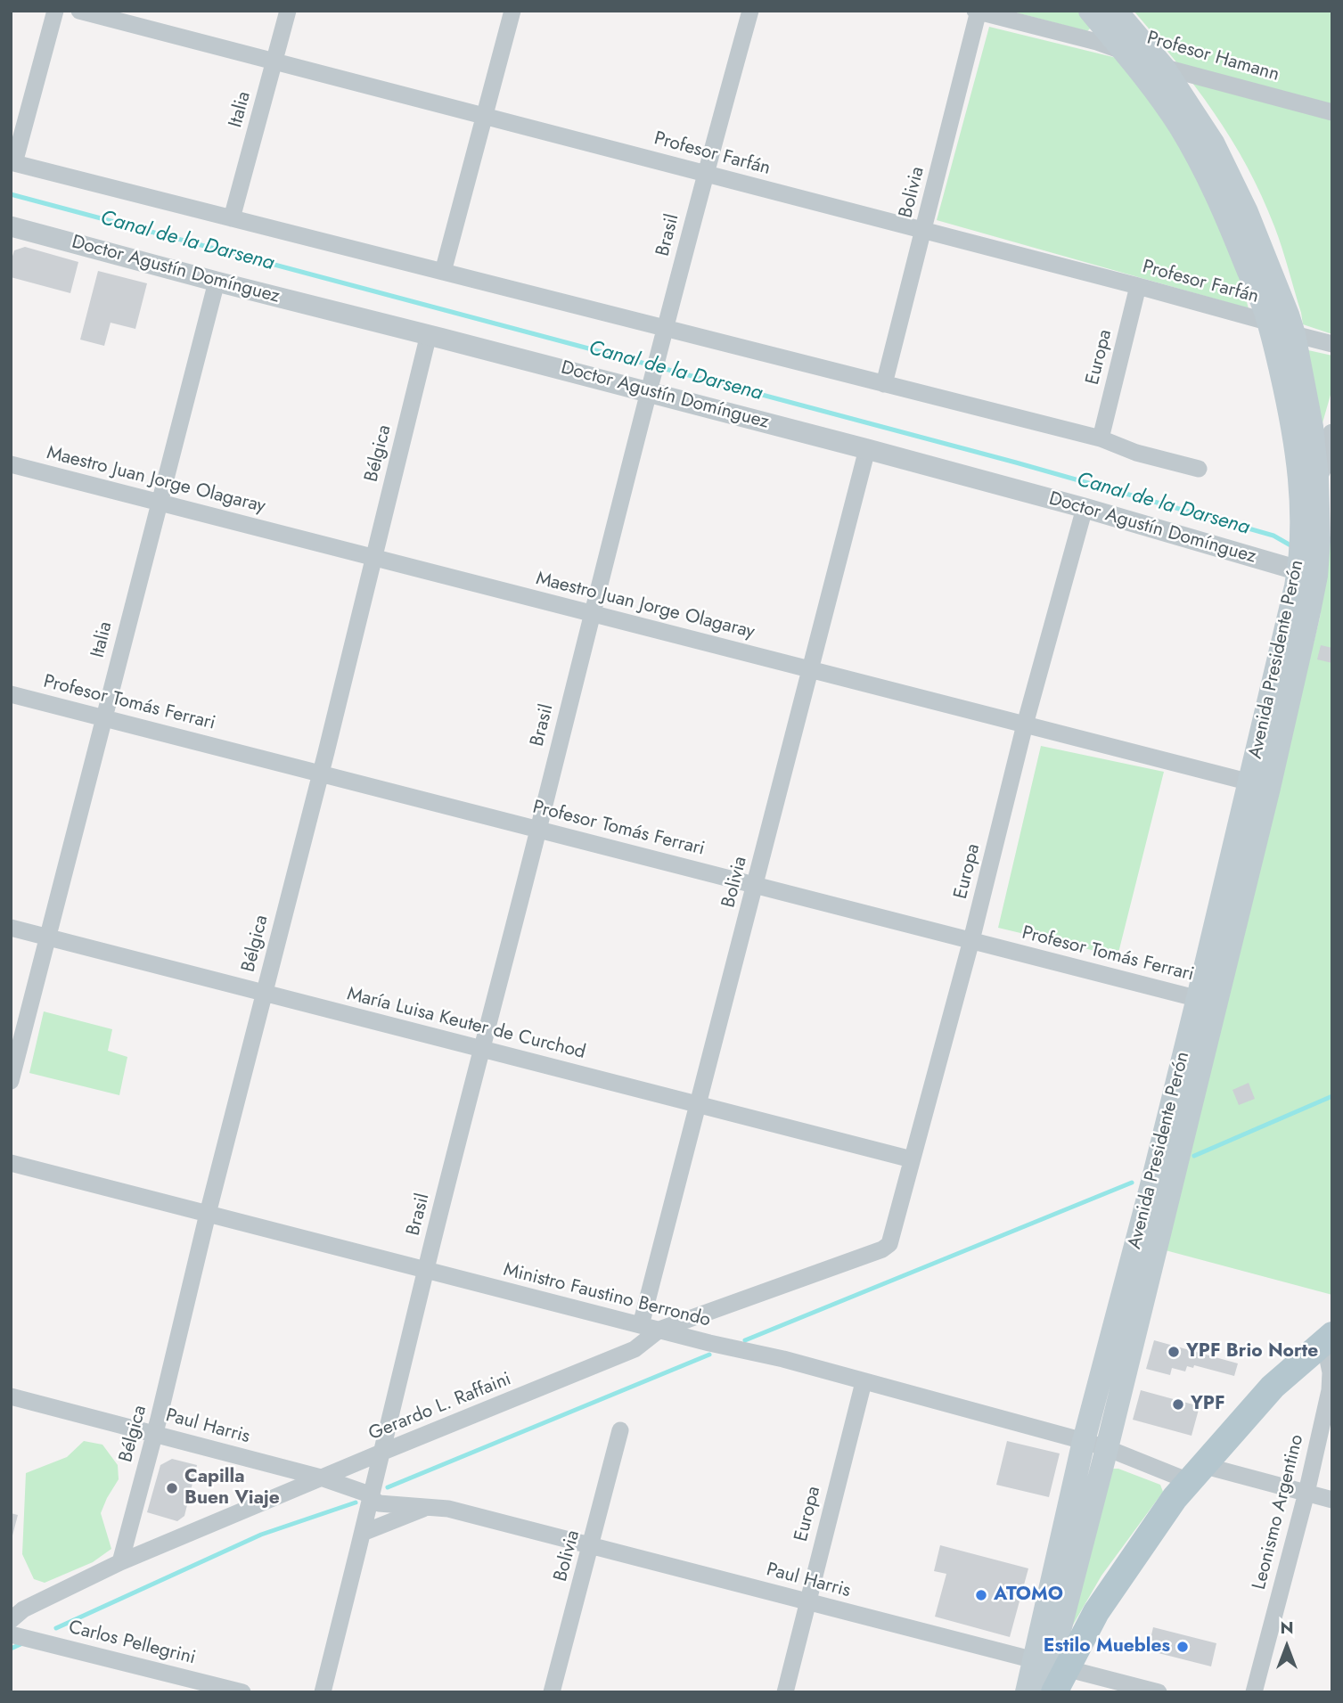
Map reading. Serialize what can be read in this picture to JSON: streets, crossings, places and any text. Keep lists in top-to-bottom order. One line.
{"streets":{"main road":["Avenida Presidente Perón"],"street":["Profesor Hamann","Italia","Profesor Farfán","Bolivia","Brasil","Doctor Agustín Domínguez","Europa","Bélgica","Maestro Juan Jorge Olagaray","Profesor Tomás Ferrari","María Luisa Keuter de Curchod","Ministro Faustino Berrondo","Gerardo L. Raffaini","Paul Harris","Leonismo Argentino","Carlos Pellegrini"]},"crossings":[["Profesor Hamann","Bolivia"],["Italia","Profesor Farfán"],["Italia","Doctor Agustín Domínguez"],["Italia","Maestro Juan Jorge Olagaray"],["Italia","Profesor Tomás Ferrari"],["Italia","María Luisa Keuter de Curchod"],["Profesor Farfán","Bolivia"],["Profesor Farfán","Brasil"],["Profesor Farfán","Europa"],["Bolivia","Doctor Agustín Domínguez"],["Bolivia","Maestro Juan Jorge Olagaray"],["Bolivia","Profesor Tomás Ferrari"],["Bolivia","María Luisa Keuter de Curchod"],["Bolivia","Ministro Faustino Berrondo"],["Bolivia","Paul Harris"],["Brasil","Doctor Agustín Domínguez"],["Brasil","Maestro Juan Jorge Olagaray"],["Brasil","Profesor Tomás Ferrari"],["Brasil","María Luisa Keuter de Curchod"],["Brasil","Ministro Faustino Berrondo"],["Brasil","Gerardo L. Raffaini"],["Brasil","Paul Harris"],["Doctor Agustín Domínguez","Europa"],["Doctor Agustín Domínguez","Bélgica"],["Doctor Agustín Domínguez","Avenida Presidente Perón"],["Europa","Maestro Juan Jorge Olagaray"],["Europa","Profesor Tomás Ferrari"],["Europa","María Luisa Keuter de Curchod"],["Europa","Ministro Faustino Berrondo"],["Europa","Gerardo L. Raffaini"],["Europa","Paul Harris"],["Bélgica","Maestro Juan Jorge Olagaray"],["Bélgica","Profesor Tomás Ferrari"],["Bélgica","María Luisa Keuter de Curchod"],["Bélgica","Ministro Faustino Berrondo"],["Bélgica","Gerardo L. Raffaini"],["Bélgica","Paul Harris"],["Maestro Juan Jorge Olagaray","Avenida Presidente Perón"],["Avenida Presidente Perón","Profesor Tomás Ferrari"],["Avenida Presidente Perón","Ministro Faustino Berrondo"],["Avenida Presidente Perón","Paul Harris"],["Ministro Faustino Berrondo","Gerardo L. Raffaini"],["Ministro Faustino Berrondo","Leonismo Argentino"],["Gerardo L. Raffaini","Paul Harris"]],"water":["Canal de la Darsena"],"places":["YPF Brio Norte","YPF","Capilla Buen Viaje","ATOMO","Estilo Muebles"],"north":"top"}
